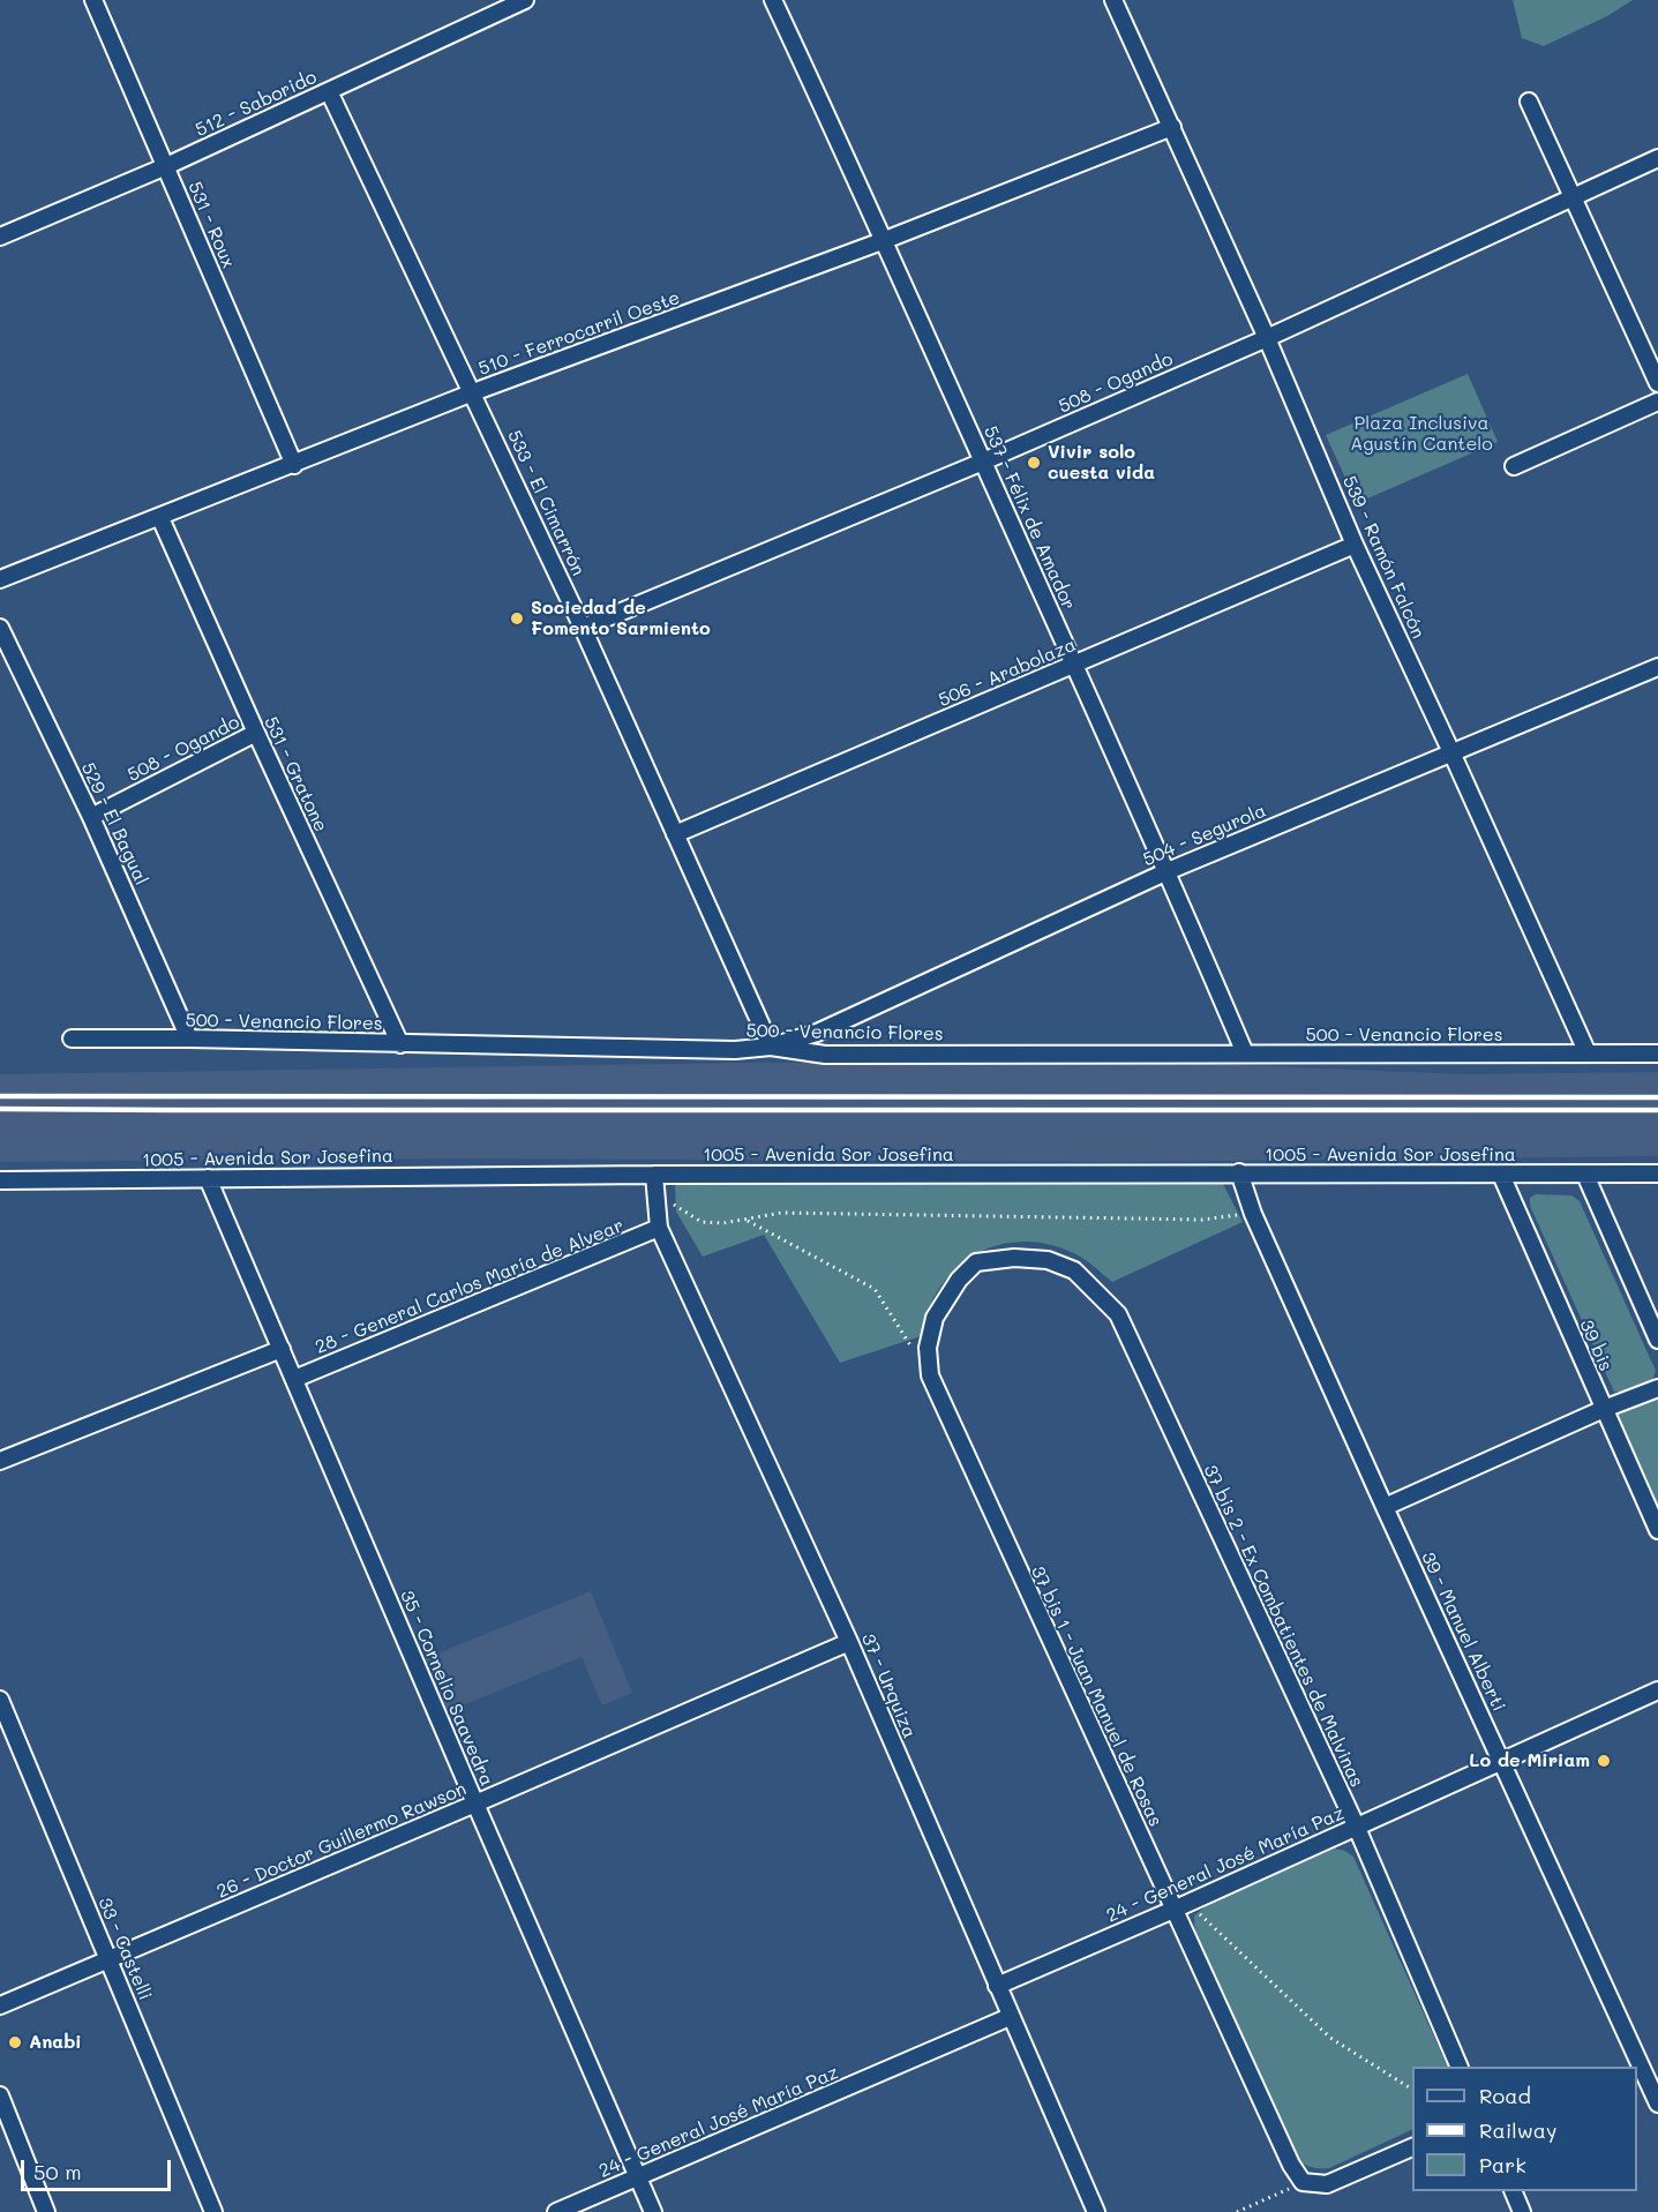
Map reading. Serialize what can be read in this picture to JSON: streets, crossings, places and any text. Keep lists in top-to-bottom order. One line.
{"streets":{"street":["512 - Saborido","531 - Roux","510 - Ferrocarril Oeste","508 - Ogando","533 - El Cimarrón","537 - Félix de Amador","539 - Ramón Falcón","506 - Arabolaza","531 - Gratone","529 - El Bagual","504 - Segurola","500 - Venancio Flores","1005 - Avenida Sor Josefina","28 - General Carlos María de Alvear","39 bis","37 bis 2 - Ex Combatientes de Malvinas","39 - Manuel Alberti","37 - Urquiza","35 - Cornelio Saavedra","37 bis 1 - Juan Manuel de Rosas","26 - Doctor Guillermo Rawson","24 - General José María Paz","33 - Castelli"]},"crossings":[["512 - Saborido","531 - Roux"],["512 - Saborido","533 - El Cimarrón"],["531 - Roux","510 - Ferrocarril Oeste"],["510 - Ferrocarril Oeste","533 - El Cimarrón"],["510 - Ferrocarril Oeste","537 - Félix de Amador"],["510 - Ferrocarril Oeste","539 - Ramón Falcón"],["510 - Ferrocarril Oeste","531 - Gratone"],["508 - Ogando","533 - El Cimarrón"],["508 - Ogando","537 - Félix de Amador"],["508 - Ogando","539 - Ramón Falcón"],["508 - Ogando","531 - Gratone"],["508 - Ogando","529 - El Bagual"],["533 - El Cimarrón","506 - Arabolaza"],["533 - El Cimarrón","504 - Segurola"],["533 - El Cimarrón","500 - Venancio Flores"],["537 - Félix de Amador","506 - Arabolaza"],["537 - Félix de Amador","504 - Segurola"],["537 - Félix de Amador","500 - Venancio Flores"],["539 - Ramón Falcón","506 - Arabolaza"],["539 - Ramón Falcón","504 - Segurola"],["539 - Ramón Falcón","500 - Venancio Flores"],["531 - Gratone","500 - Venancio Flores"],["529 - El Bagual","500 - Venancio Flores"],["504 - Segurola","500 - Venancio Flores"],["1005 - Avenida Sor Josefina","39 bis"],["1005 - Avenida Sor Josefina","39 - Manuel Alberti"],["1005 - Avenida Sor Josefina","37 - Urquiza"],["1005 - Avenida Sor Josefina","35 - Cornelio Saavedra"],["28 - General Carlos María de Alvear","37 - Urquiza"],["28 - General Carlos María de Alvear","35 - Cornelio Saavedra"],["37 bis 2 - Ex Combatientes de Malvinas","37 bis 1 - Juan Manuel de Rosas"],["37 bis 2 - Ex Combatientes de Malvinas","24 - General José María Paz"],["39 - Manuel Alberti","24 - General José María Paz"],["37 - Urquiza","26 - Doctor Guillermo Rawson"],["37 - Urquiza","24 - General José María Paz"],["35 - Cornelio Saavedra","26 - Doctor Guillermo Rawson"],["35 - Cornelio Saavedra","24 - General José María Paz"],["37 bis 1 - Juan Manuel de Rosas","24 - General José María Paz"],["26 - Doctor Guillermo Rawson","33 - Castelli"]],"parks":["Plaza Inclusiva Agustín Cantelo"],"places":["Vivir solo cuesta vida","Sociedad de Fomento Sarmiento","Lo de Miriam","Anabi"],"legend":["Road","Railway","Park"],"scale_bar":"50 m"}
